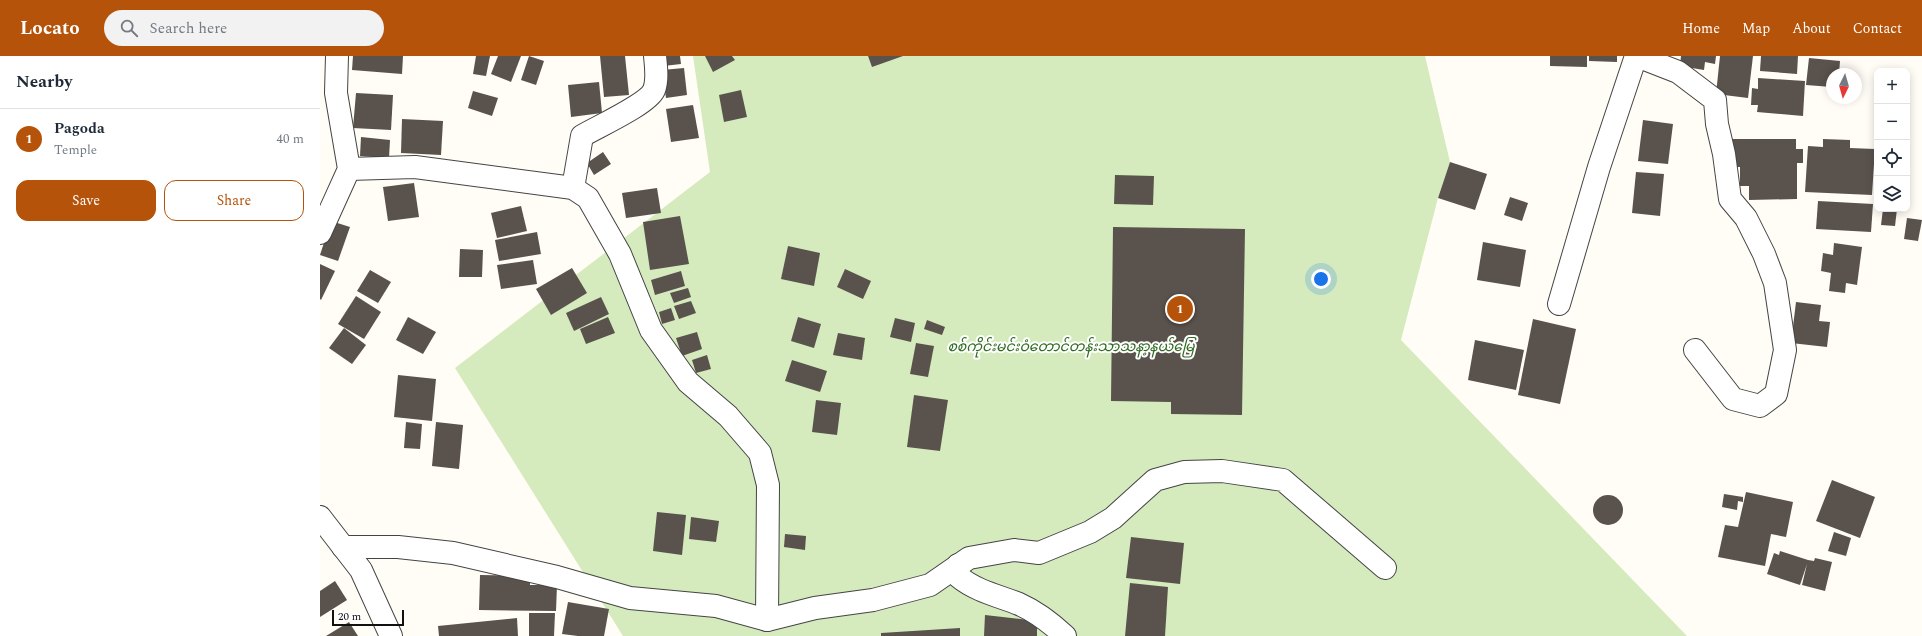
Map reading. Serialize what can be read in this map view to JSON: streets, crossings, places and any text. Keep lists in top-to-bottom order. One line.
{"parks":["စစ်ကိုင်းမင်းဝံတောင်တန်းသာသနာ့နယ်မြေ"],"scale_bar":"20 m","north":"bottom","page":{"header":"Locato","search":"Search here","nav":["Home","Map","About","Contact"],"heading":"Nearby","map_buttons":["+","−"],"list":[{"mark":"1","name":"Pagoda","note":"Temple","value":"40 m"}],"buttons":["Save","Share"],"pins":"1","scale":"20 m"}}
